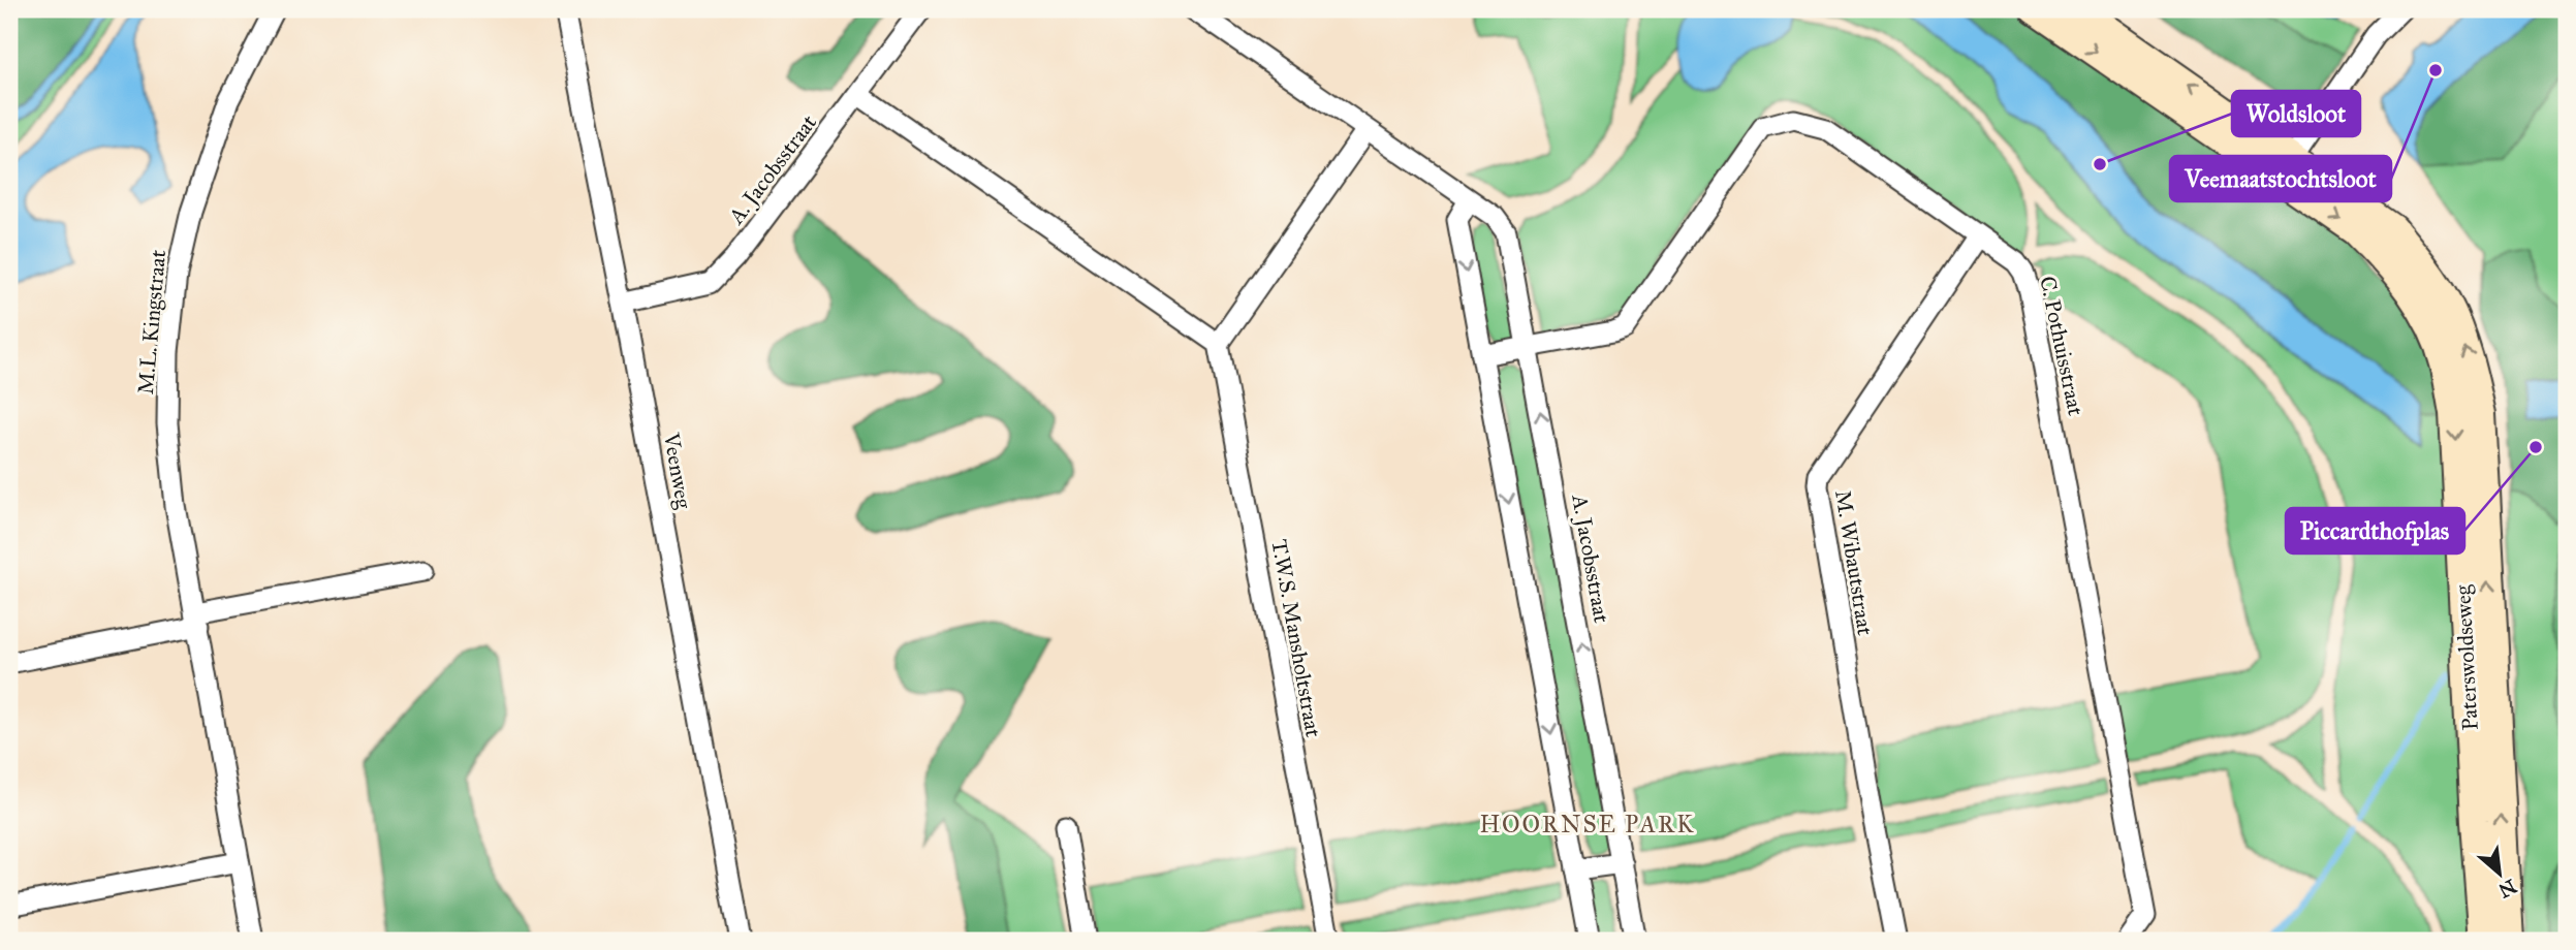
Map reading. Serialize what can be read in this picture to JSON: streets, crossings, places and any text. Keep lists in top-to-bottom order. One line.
{"streets":{"main road":["Paterswoldseweg"],"street":["A. Jacobsstraat","M.L. Kingstraat","C. Pothuisstraat","Veenweg","M. Wibautstraat","T.W.S. Mansholtstraat"]},"crossings":[["A. Jacobsstraat","C. Pothuisstraat"],["A. Jacobsstraat","Veenweg"],["C. Pothuisstraat","M. Wibautstraat"]],"districts":["HOORNSE PARK"],"places":["Veemaatstochtsloot","Woldsloot","Piccardthofplas"],"north":"bottom right"}
